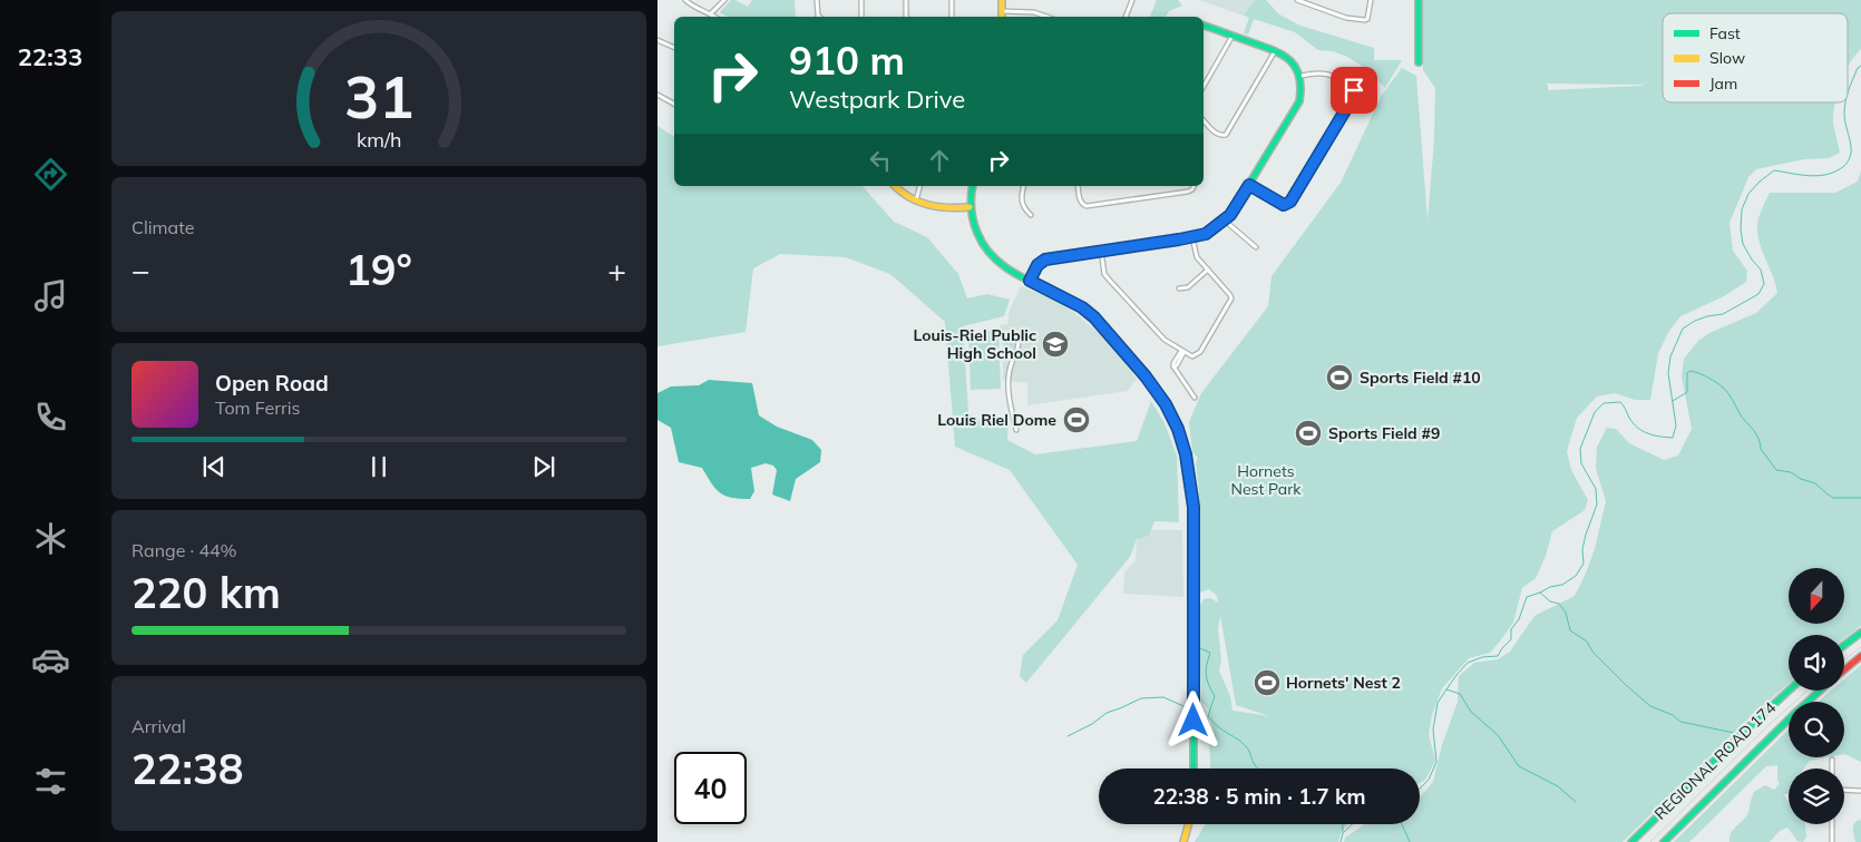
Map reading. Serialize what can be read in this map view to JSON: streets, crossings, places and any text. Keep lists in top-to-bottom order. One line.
{"streets":{"main road":["REGIONAL ROAD 174"]},"parks":["Hornets Nest Park"],"places":{"school or university":["Louis-Riel Public High School"],"sports":["Sports Field #10","Louis Riel Dome","Sports Field #9","Hornets' Nest 2"]},"legend":["Fast","Slow","Jam"],"north":"bottom","page":{"tabs":"22:33","turn":["910 m","Westpark Drive"],"tile":["Climate",["Range · 44%","220 km"],["Arrival","22:38"]],"heat":["−","19°","+"],"song":["Open Road","Tom Ferris"],"limit":"40","trip":"22:38 · 5 min · 1.7 km","gauge":["31","km/h"]}}
